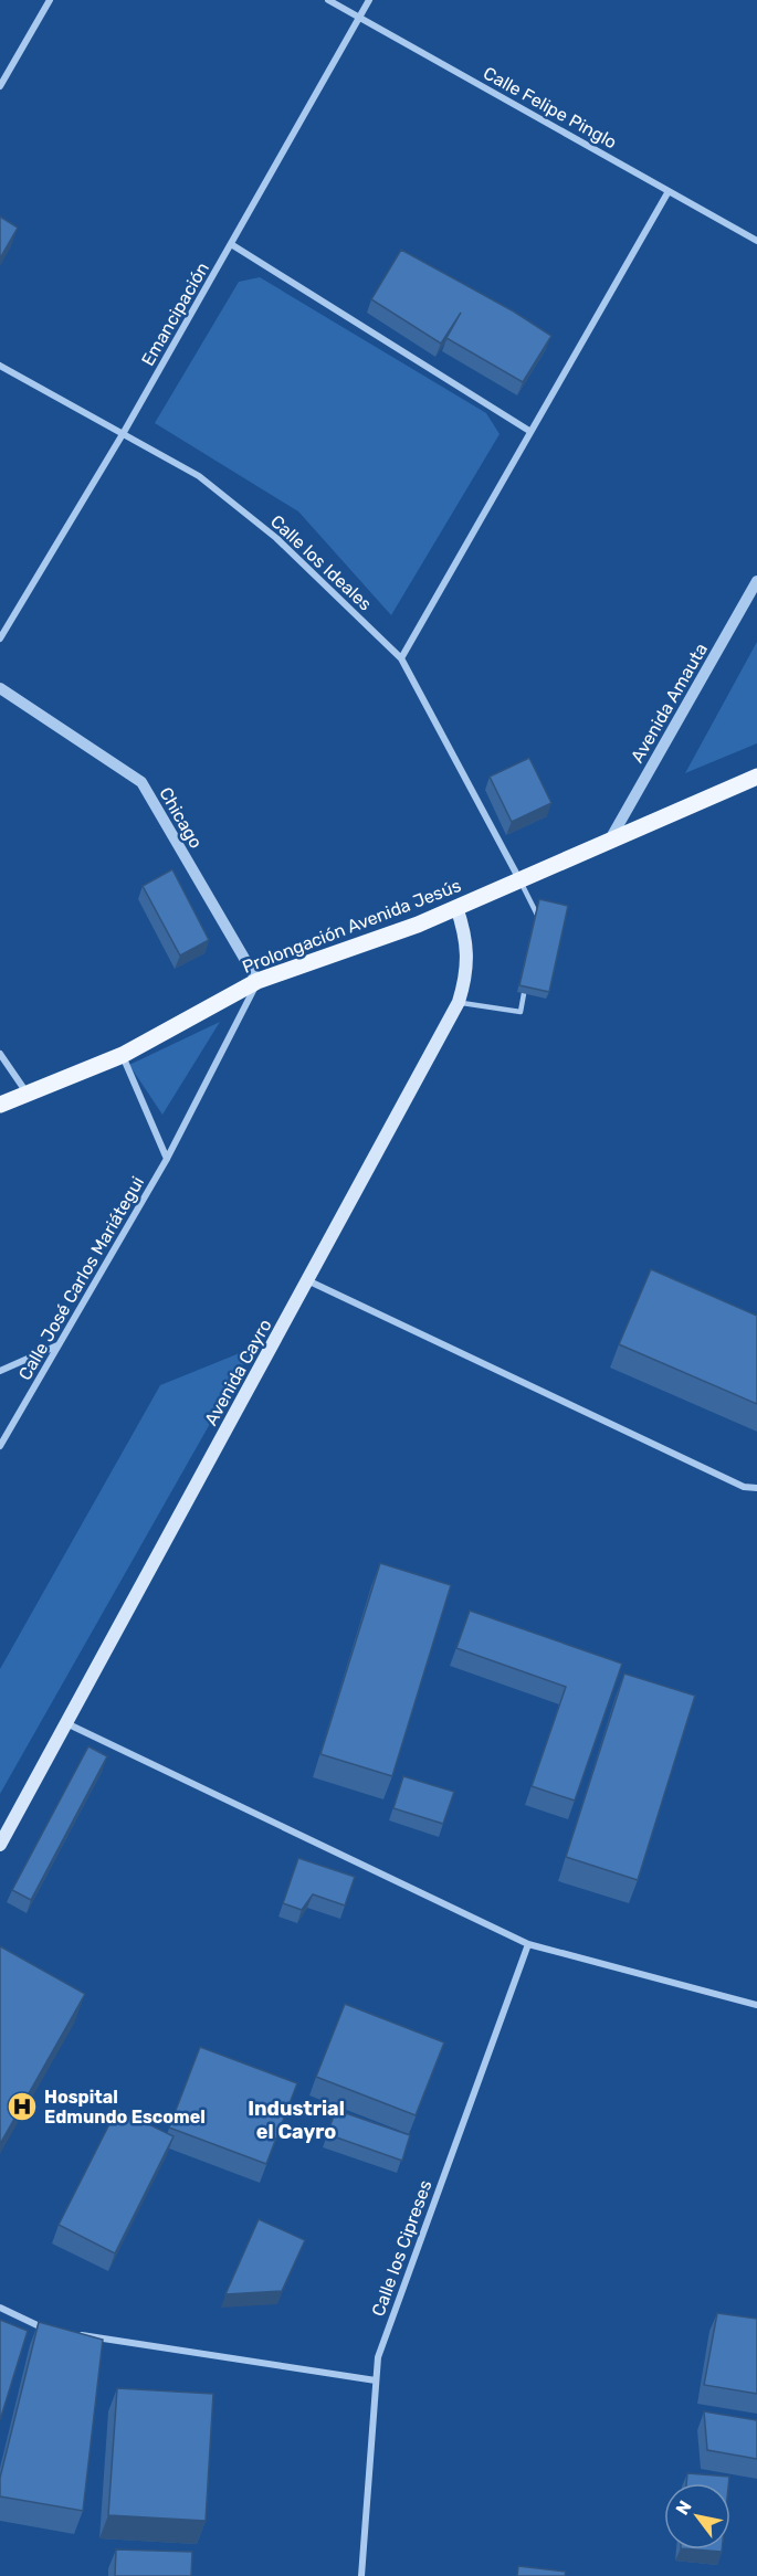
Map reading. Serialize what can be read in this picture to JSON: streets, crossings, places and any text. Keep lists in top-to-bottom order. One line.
{"streets":{"main road":["Prolongación Avenida Jesús","Avenida Cayro"],"street":["Calle Felipe Pinglo","Emancipación","Calle los Ideales","Avenida Amauta","Chicago","Calle José Carlos Mariátegui","Calle los Cipreses"]},"crossings":[["Calle Felipe Pinglo","Emancipación"],["Emancipación","Calle los Ideales"],["Calle los Ideales","Prolongación Avenida Jesús"],["Avenida Amauta","Prolongación Avenida Jesús"],["Chicago","Prolongación Avenida Jesús"],["Chicago","Calle José Carlos Mariátegui"],["Prolongación Avenida Jesús","Calle José Carlos Mariátegui"],["Prolongación Avenida Jesús","Avenida Cayro"]],"districts":["Industrial el Cayro"],"places":{"hospital":["Hospital Edmundo Escomel"]},"north":"top left"}
